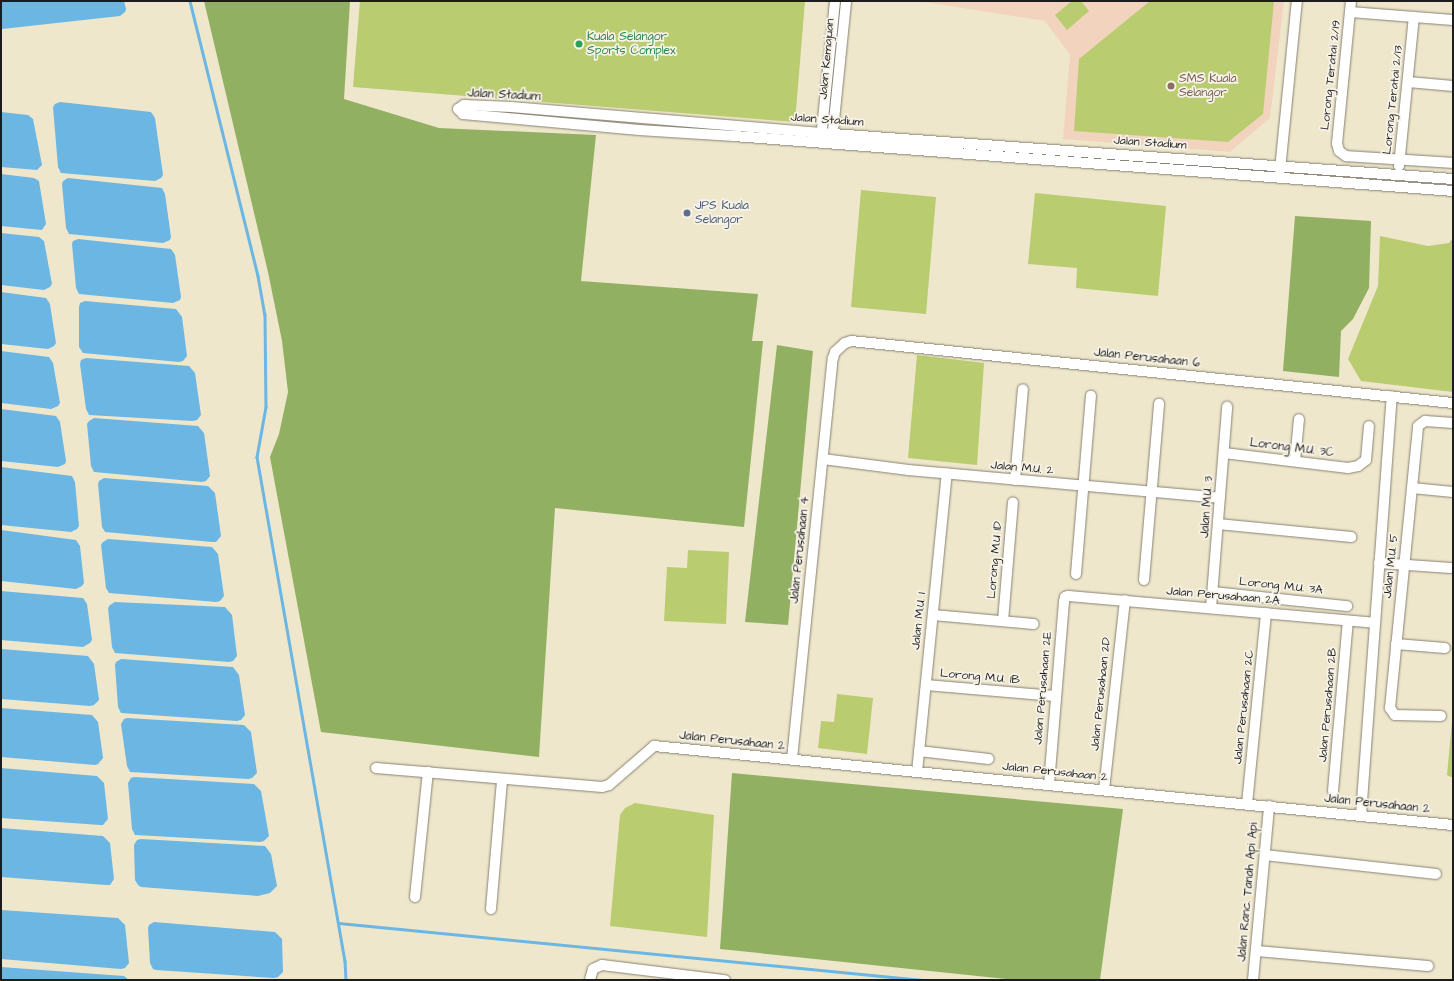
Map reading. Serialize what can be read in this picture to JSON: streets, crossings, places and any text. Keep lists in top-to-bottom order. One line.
{"streets":{"street":["Jalan Kemajuan","Lorong Teratai 2/19","Jalan Stadium","Lorong Teratai 2/13","Jalan Perusahaan 6","Lorong M.U. 3C","Jalan M.U. 2","Jalan M.U. 3","Jalan Perusahaan 4","Lorong M.U 1D","Jalan M.U. 5","Lorong M.U. 3A","Jalan Perusahaan 2A","Jalan M.U. 1","Lorong M.U. 1B","Jalan Perusahaan 2E","Jalan Perusahaan 2D","Jalan Perusahaan 2B","Jalan Perusahaan 2C","Jalan Perusahaan 2","Jalan Ranc. Tanah Api Api"]},"crossings":[["Jalan Kemajuan","Jalan Stadium"],["Lorong Teratai 2/19","Lorong Teratai 2/13"],["Jalan Stadium","Lorong Teratai 2/13"],["Jalan Perusahaan 6","Jalan Perusahaan 4"],["Lorong M.U. 3C","Jalan M.U. 3"],["Jalan M.U. 2","Jalan M.U. 3"],["Jalan M.U. 2","Jalan Perusahaan 4"],["Jalan M.U. 2","Jalan M.U. 1"],["Jalan M.U. 3","Lorong M.U. 3A"],["Jalan M.U. 3","Jalan Perusahaan 2A"],["Jalan Perusahaan 4","Jalan Perusahaan 2"],["Jalan Perusahaan 2A","Jalan Perusahaan 2E"],["Jalan Perusahaan 2A","Jalan Perusahaan 2D"],["Jalan Perusahaan 2A","Jalan Perusahaan 2B"],["Jalan Perusahaan 2A","Jalan Perusahaan 2C"],["Jalan M.U. 1","Lorong M.U. 1B"],["Jalan M.U. 1","Jalan Perusahaan 2"],["Lorong M.U. 1B","Jalan Perusahaan 2E"],["Jalan Perusahaan 2E","Jalan Perusahaan 2"],["Jalan Perusahaan 2D","Jalan Perusahaan 2"],["Jalan Perusahaan 2C","Jalan Perusahaan 2"],["Jalan Perusahaan 2","Jalan Ranc. Tanah Api Api"]],"places":["Kuala Selangor Sports Complex","SMS Kuala Selangor","JPS Kuala Selangor"]}
